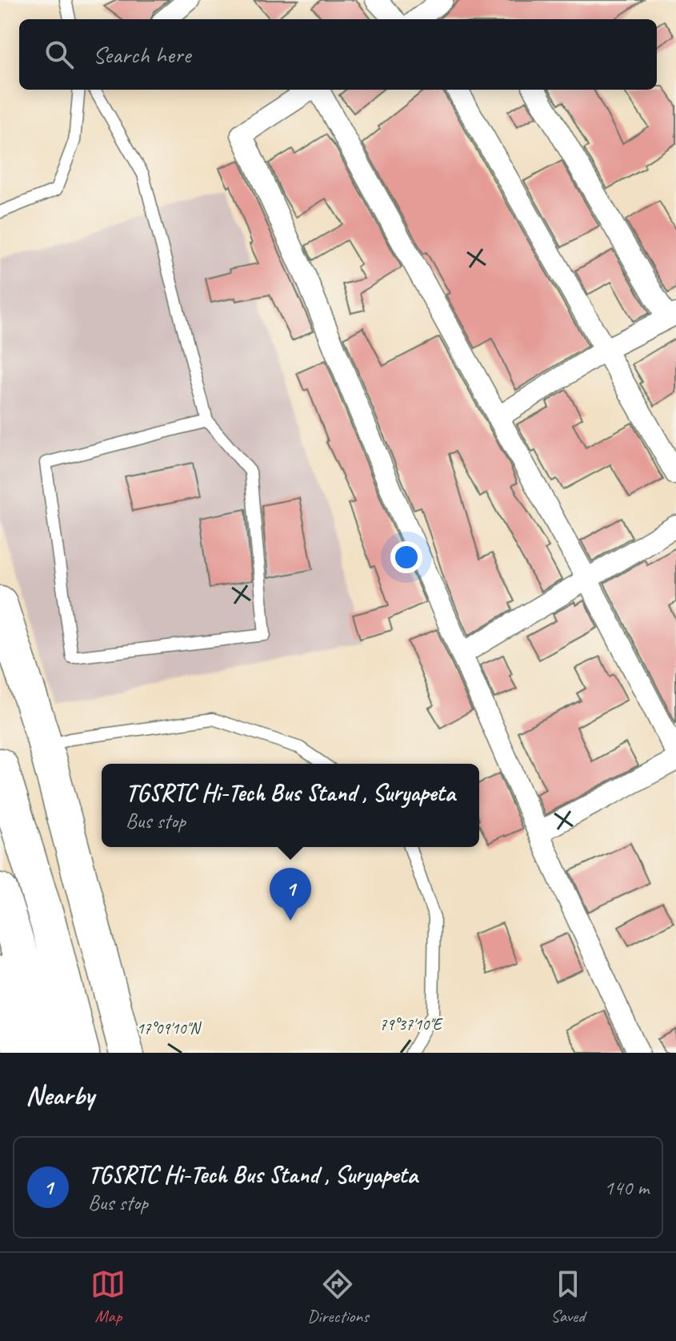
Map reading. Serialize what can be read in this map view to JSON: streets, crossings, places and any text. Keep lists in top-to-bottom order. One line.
{"page":{"search":"Search here","popup":["TGSRTC Hi-Tech Bus Stand , Suryapeta","Bus stop"],"pins":"1","heading":"Nearby","list":[{"mark":"1","name":"TGSRTC Hi-Tech Bus Stand , Suryapeta","note":"Bus stop","value":"140 m"}],"nav":["Map","Directions","Saved"]},"coordinates":["79°37'10\"E","17°09'10\"N"]}
